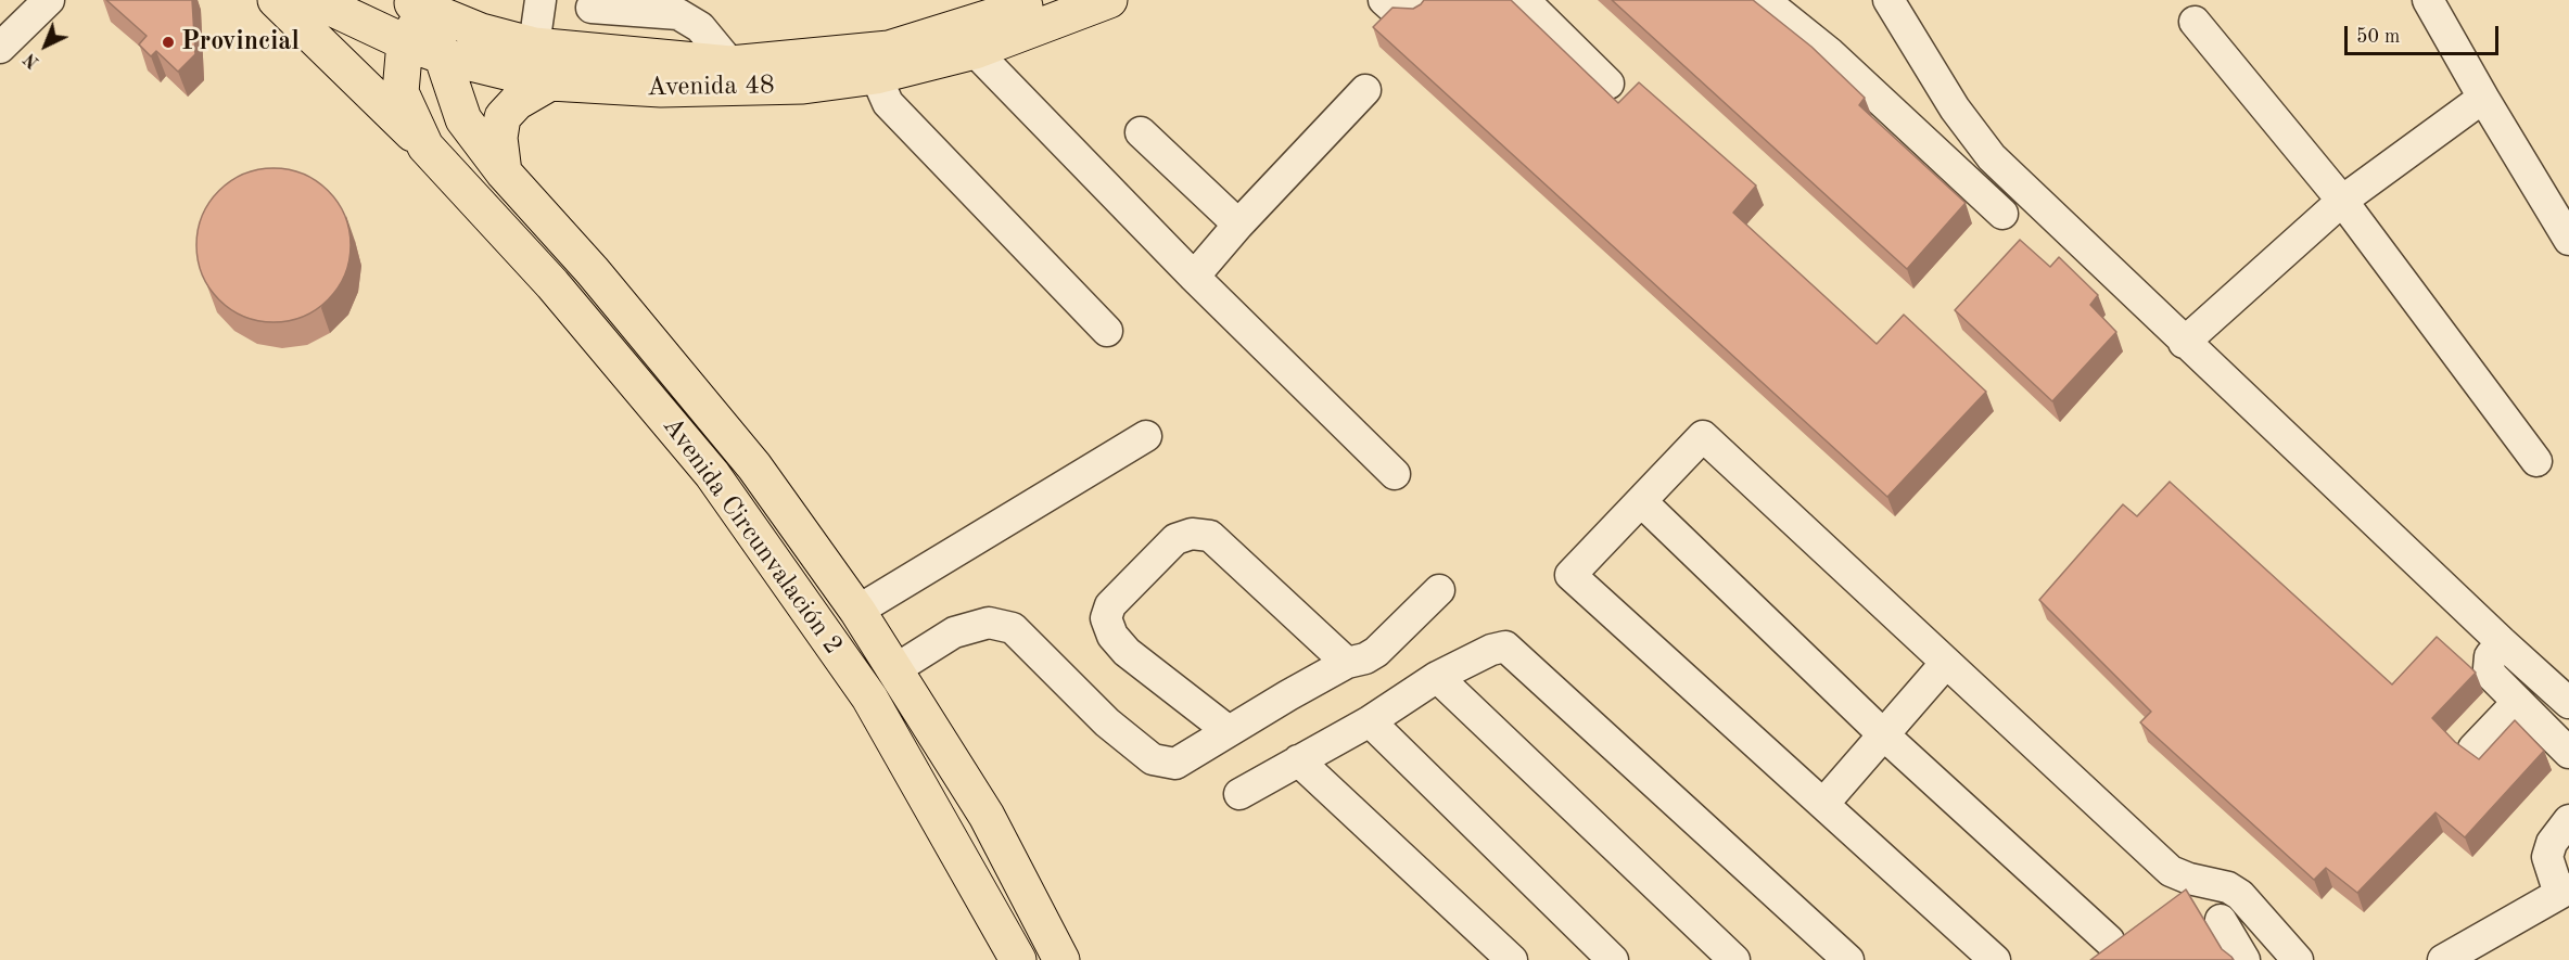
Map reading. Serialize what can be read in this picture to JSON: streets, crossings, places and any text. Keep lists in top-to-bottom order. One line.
{"streets":{"highway":["Avenida 48","Avenida Circunvalación 2"]},"crossings":[["Avenida 48","Avenida Circunvalación 2"]],"places":["Provincial"],"scale_bar":"50 m","north":"bottom left"}
